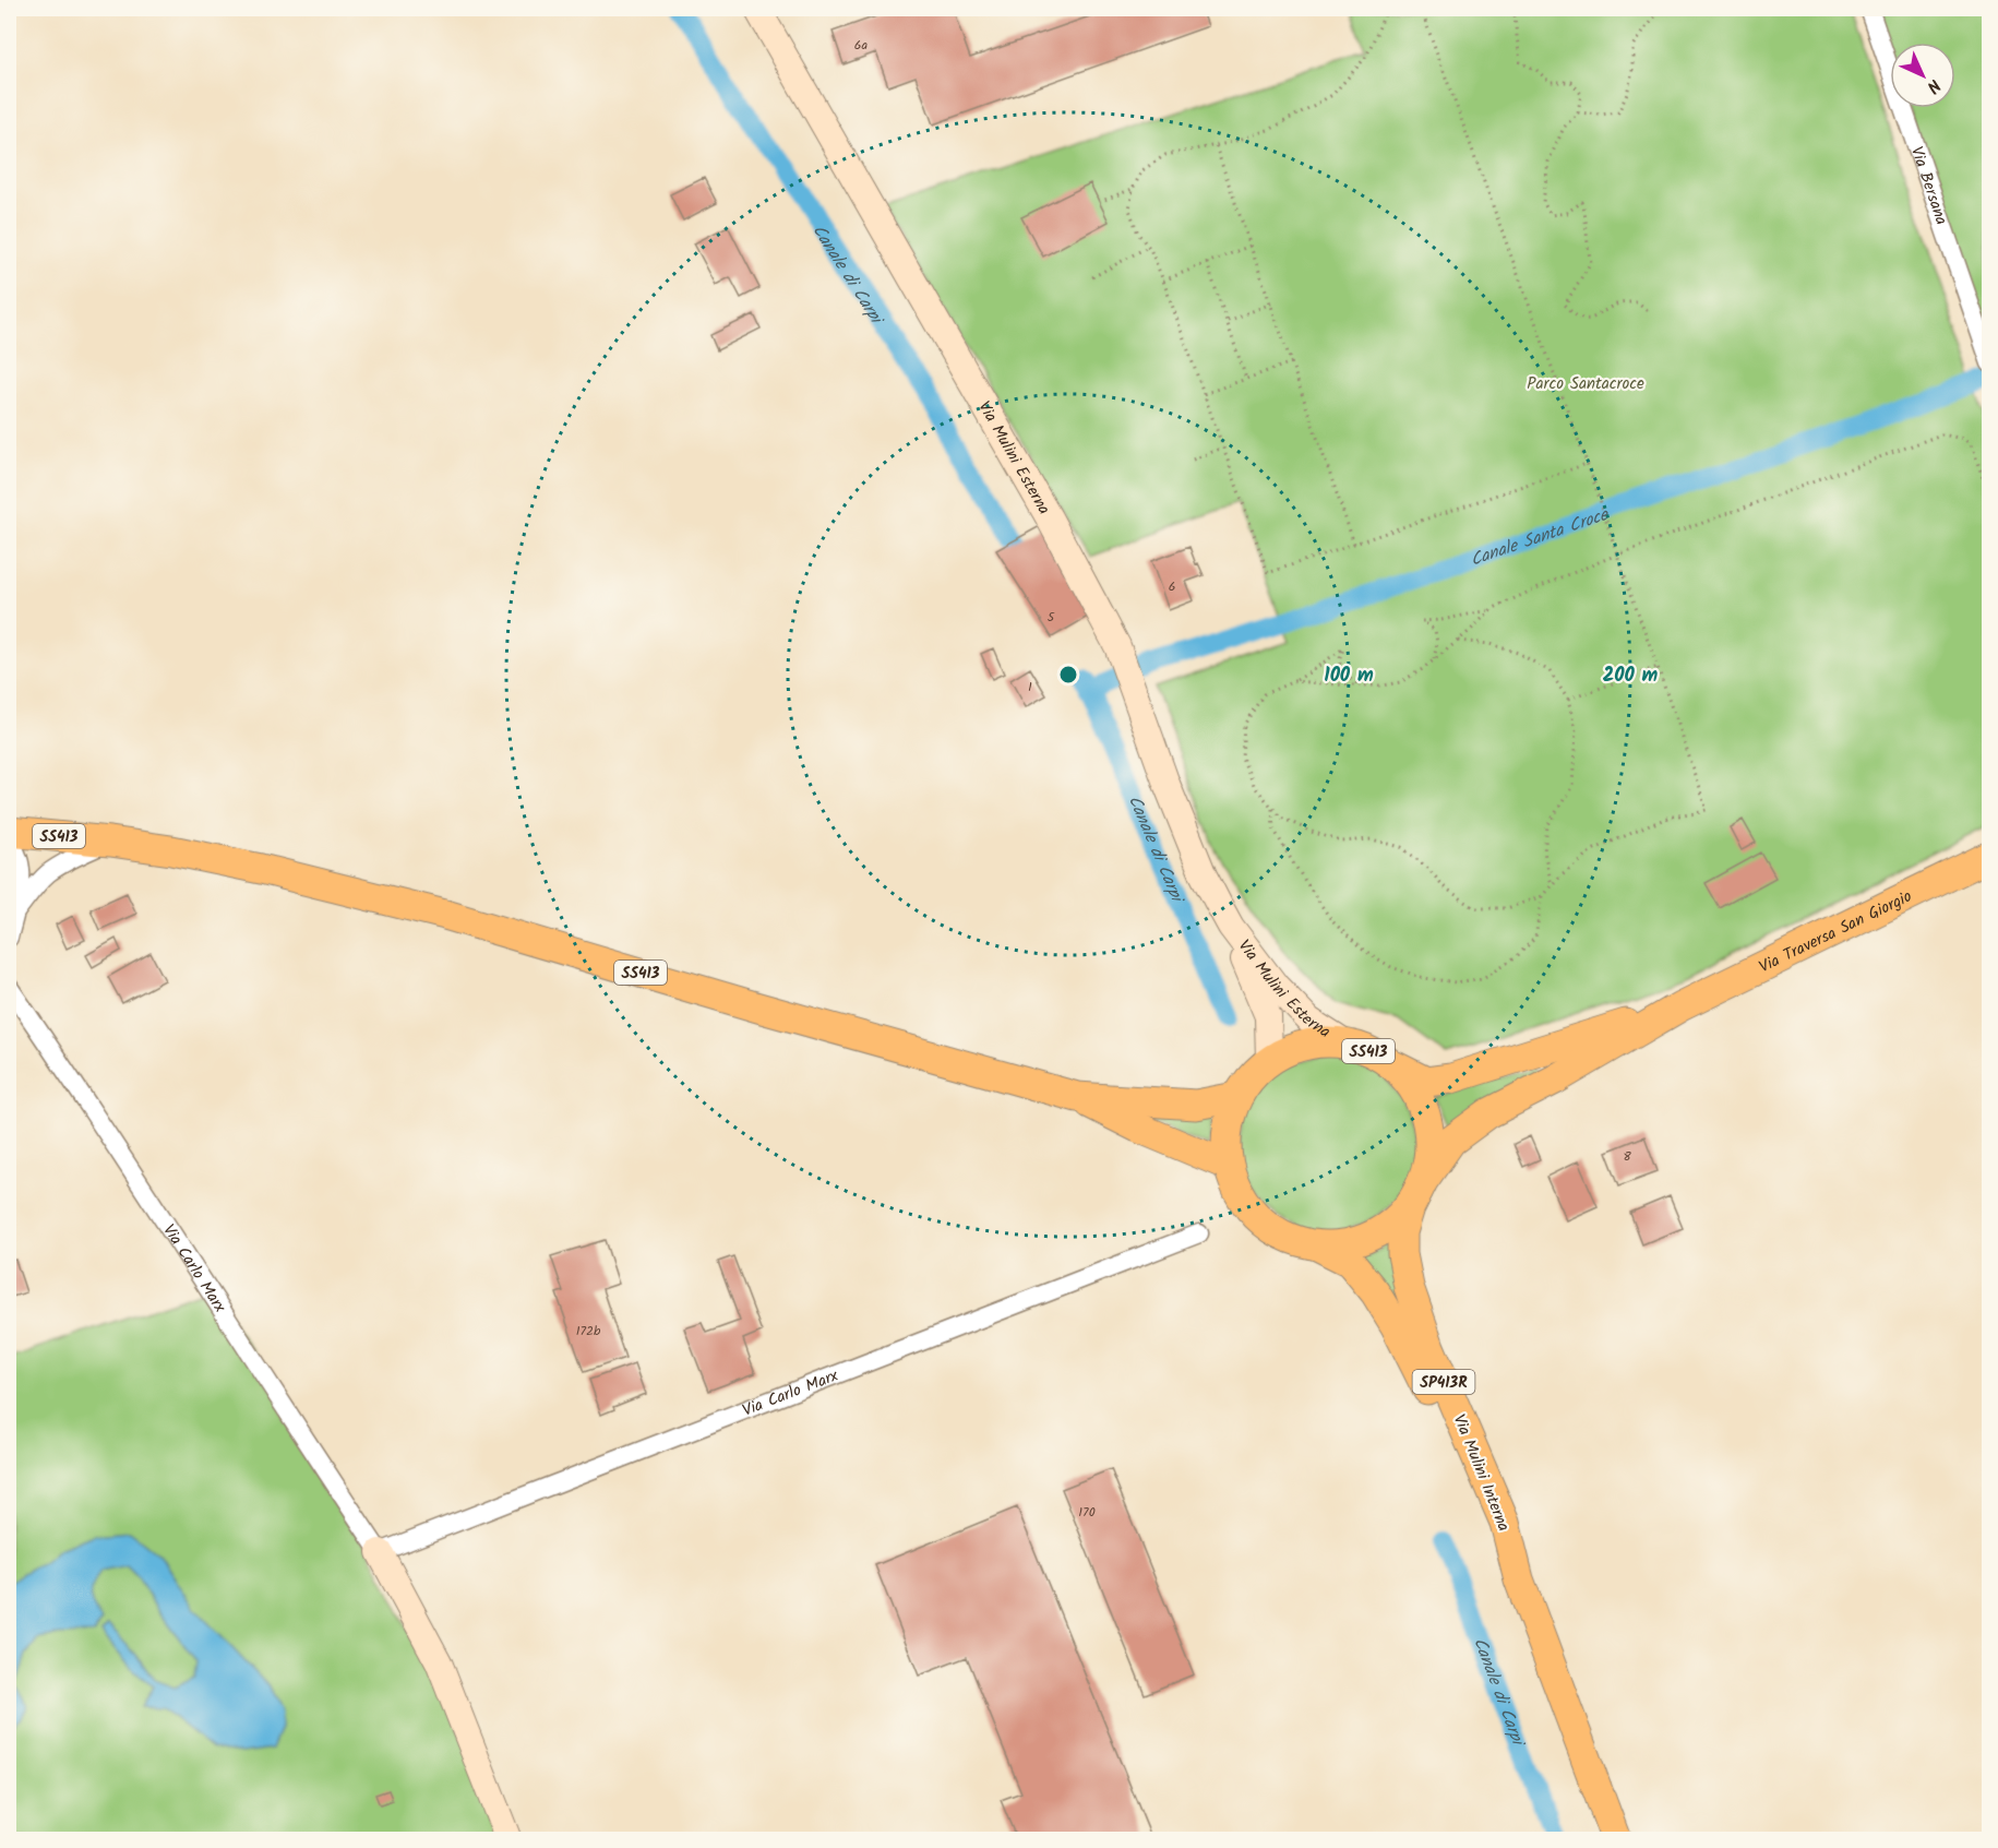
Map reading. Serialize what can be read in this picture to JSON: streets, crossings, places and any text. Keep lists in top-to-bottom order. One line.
{"streets":{"main road":["Via Mulini Esterna","SS413","Via Traversa San Giorgio","Via Carlo Marx","SP413R","Via Mulini Interna"],"street":["Via Bersana"]},"crossings":[["Via Mulini Esterna","SS413"],["Via Mulini Esterna","Via Traversa San Giorgio"],["Via Mulini Esterna","Via Mulini Interna"],["SS413","Via Traversa San Giorgio"],["SS413","Via Mulini Interna"],["Via Traversa San Giorgio","Via Mulini Interna"]],"water":["Canale di Carpi","Canale Santa Croce"],"parks":["Parco Santacroce"],"house_numbers":["6a","6","5","1","8","172b","170"],"north":"bottom right","rings":["100 m","200 m"]}
